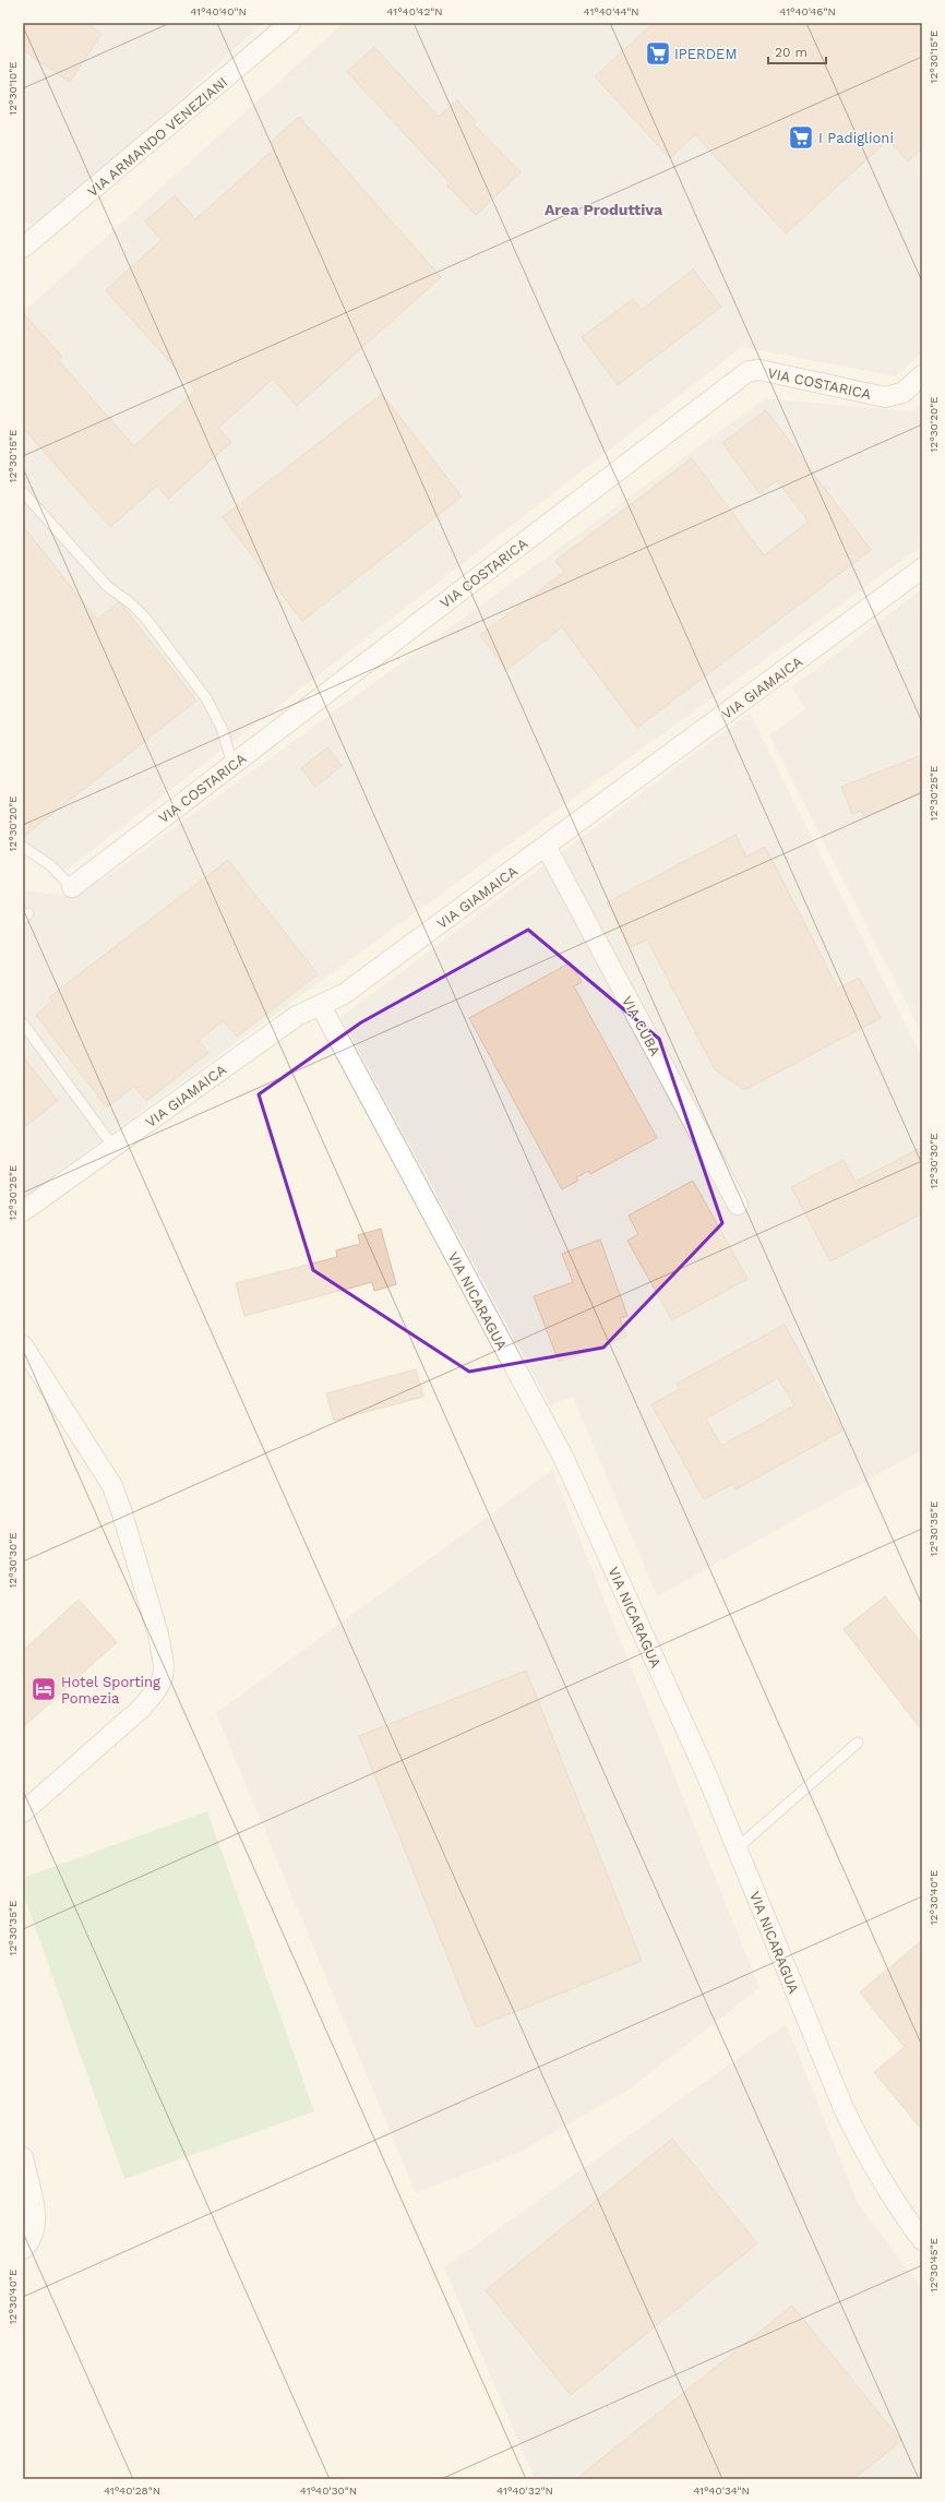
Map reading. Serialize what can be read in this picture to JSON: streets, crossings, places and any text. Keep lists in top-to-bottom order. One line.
{"streets":{"street":["VIA ARMANDO VENEZIANI","VIA COSTARICA","VIA GIAMAICA","VIA CUBA","VIA NICARAGUA"]},"crossings":[["VIA GIAMAICA","VIA CUBA"],["VIA GIAMAICA","VIA NICARAGUA"]],"districts":["Area Produttiva"],"places":{"supermarket":["IPERDEM","I Padiglioni"],"hotel":["Hotel Sporting Pomezia"]},"scale_bar":"20 m","coordinates":["41°40'40\"N","41°40'42\"N","41°40'44\"N","41°40'46\"N","12°30'15\"E","12°30'10\"E","12°30'20\"E","12°30'25\"E","12°30'30\"E","12°30'35\"E","12°30'40\"E","12°30'45\"E","41°40'28\"N","41°40'30\"N","41°40'32\"N","41°40'34\"N"]}
